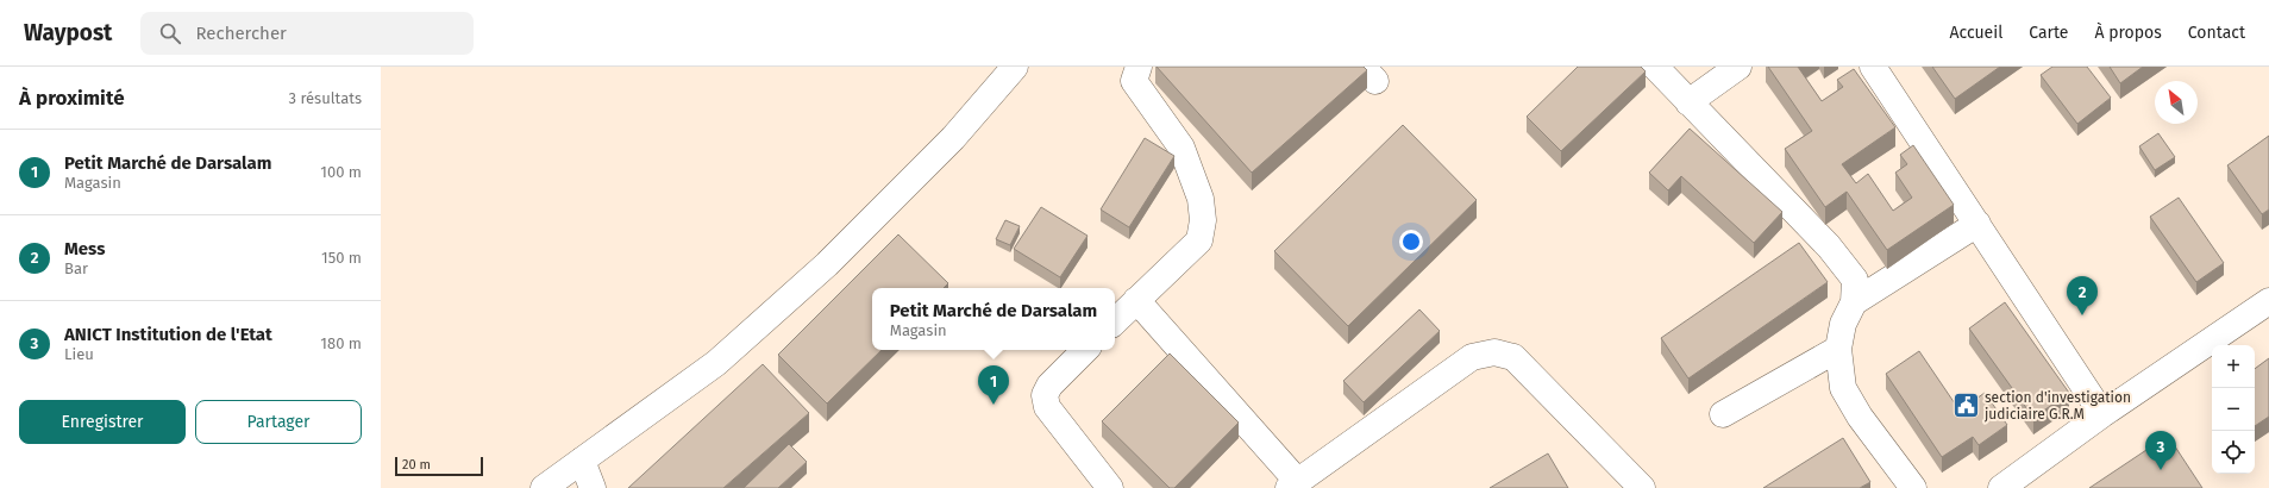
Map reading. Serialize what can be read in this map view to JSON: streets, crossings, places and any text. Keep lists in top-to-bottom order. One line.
{"places":{"public building":["section d'investigation judiciaire G.R.M"]},"scale_bar":"20 m","north":"top left","page":{"header":"Waypost","search":"Rechercher","nav":["Accueil","Carte","À propos","Contact"],"heading":["À proximité","3 résultats"],"list":[{"mark":"1","name":"Petit Marché de Darsalam","note":"Magasin","value":"100 m"},{"mark":"2","name":"Mess","note":"Bar","value":"150 m"},{"mark":"3","name":"ANICT Institution de l'Etat","note":"Lieu","value":"180 m"}],"pins":["2","1","3"],"popup":["Petit Marché de Darsalam","Magasin"],"map_buttons":["+","−"],"buttons":["Enregistrer","Partager"],"scale":"20 m"}}
